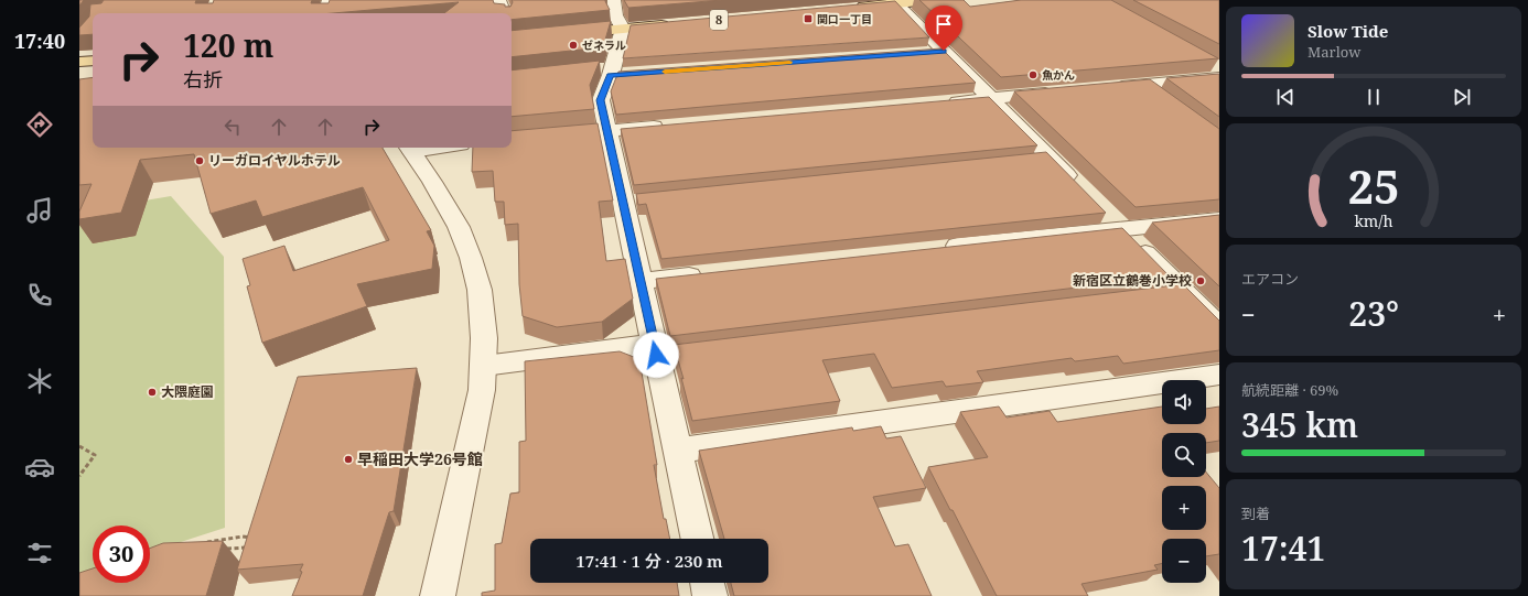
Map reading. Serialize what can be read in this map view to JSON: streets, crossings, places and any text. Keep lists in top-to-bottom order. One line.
{"places":{"transit":["関口一丁目"],"other":["ゼネラル","魚かん","リーガロイヤルホテル","新宿区立鶴巻小学校","大隈庭園","早稲田大学26号館"]},"page":{"tabs":"17:40","turn":["120 m","右折"],"song":["Slow Tide","Marlow"],"tile":["エアコン",["航続距離 · 69%","345 km"],["到着","17:41"]],"heat":["−","23°","+"],"map_buttons":["+","−"],"limit":"30","trip":"17:41 · 1 分 · 230 m","gauge":["25","km/h"]}}
